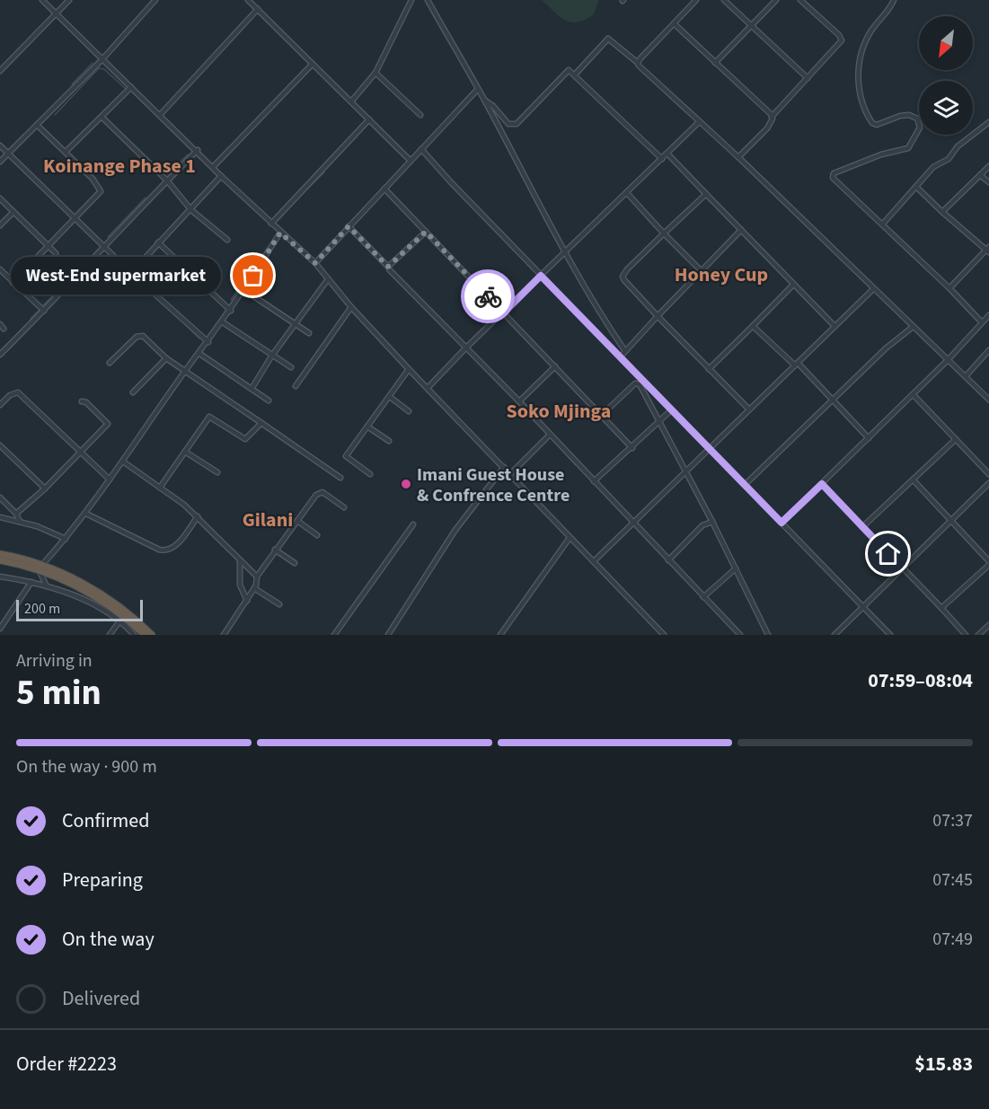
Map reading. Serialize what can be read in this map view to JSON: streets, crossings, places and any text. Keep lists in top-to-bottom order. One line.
{"districts":["Koinange Phase 1","Honey Cup","Soko Mjinga","Gilani"],"places":["West-End supermarket","Imani Guest House & Confrence Centre"],"scale_bar":"200 m","north":"bottom left","page":{"bubble":"West-End supermarket","scale":"200 m","heading":["5 min","Arriving in","07:59–08:04"],"panel":["Order #2223","$15.83"],"bar":"On the way · 900 m","list":[["Confirmed","07:37"],["Preparing","07:45"],["On the way","07:49"],"Delivered"]}}
